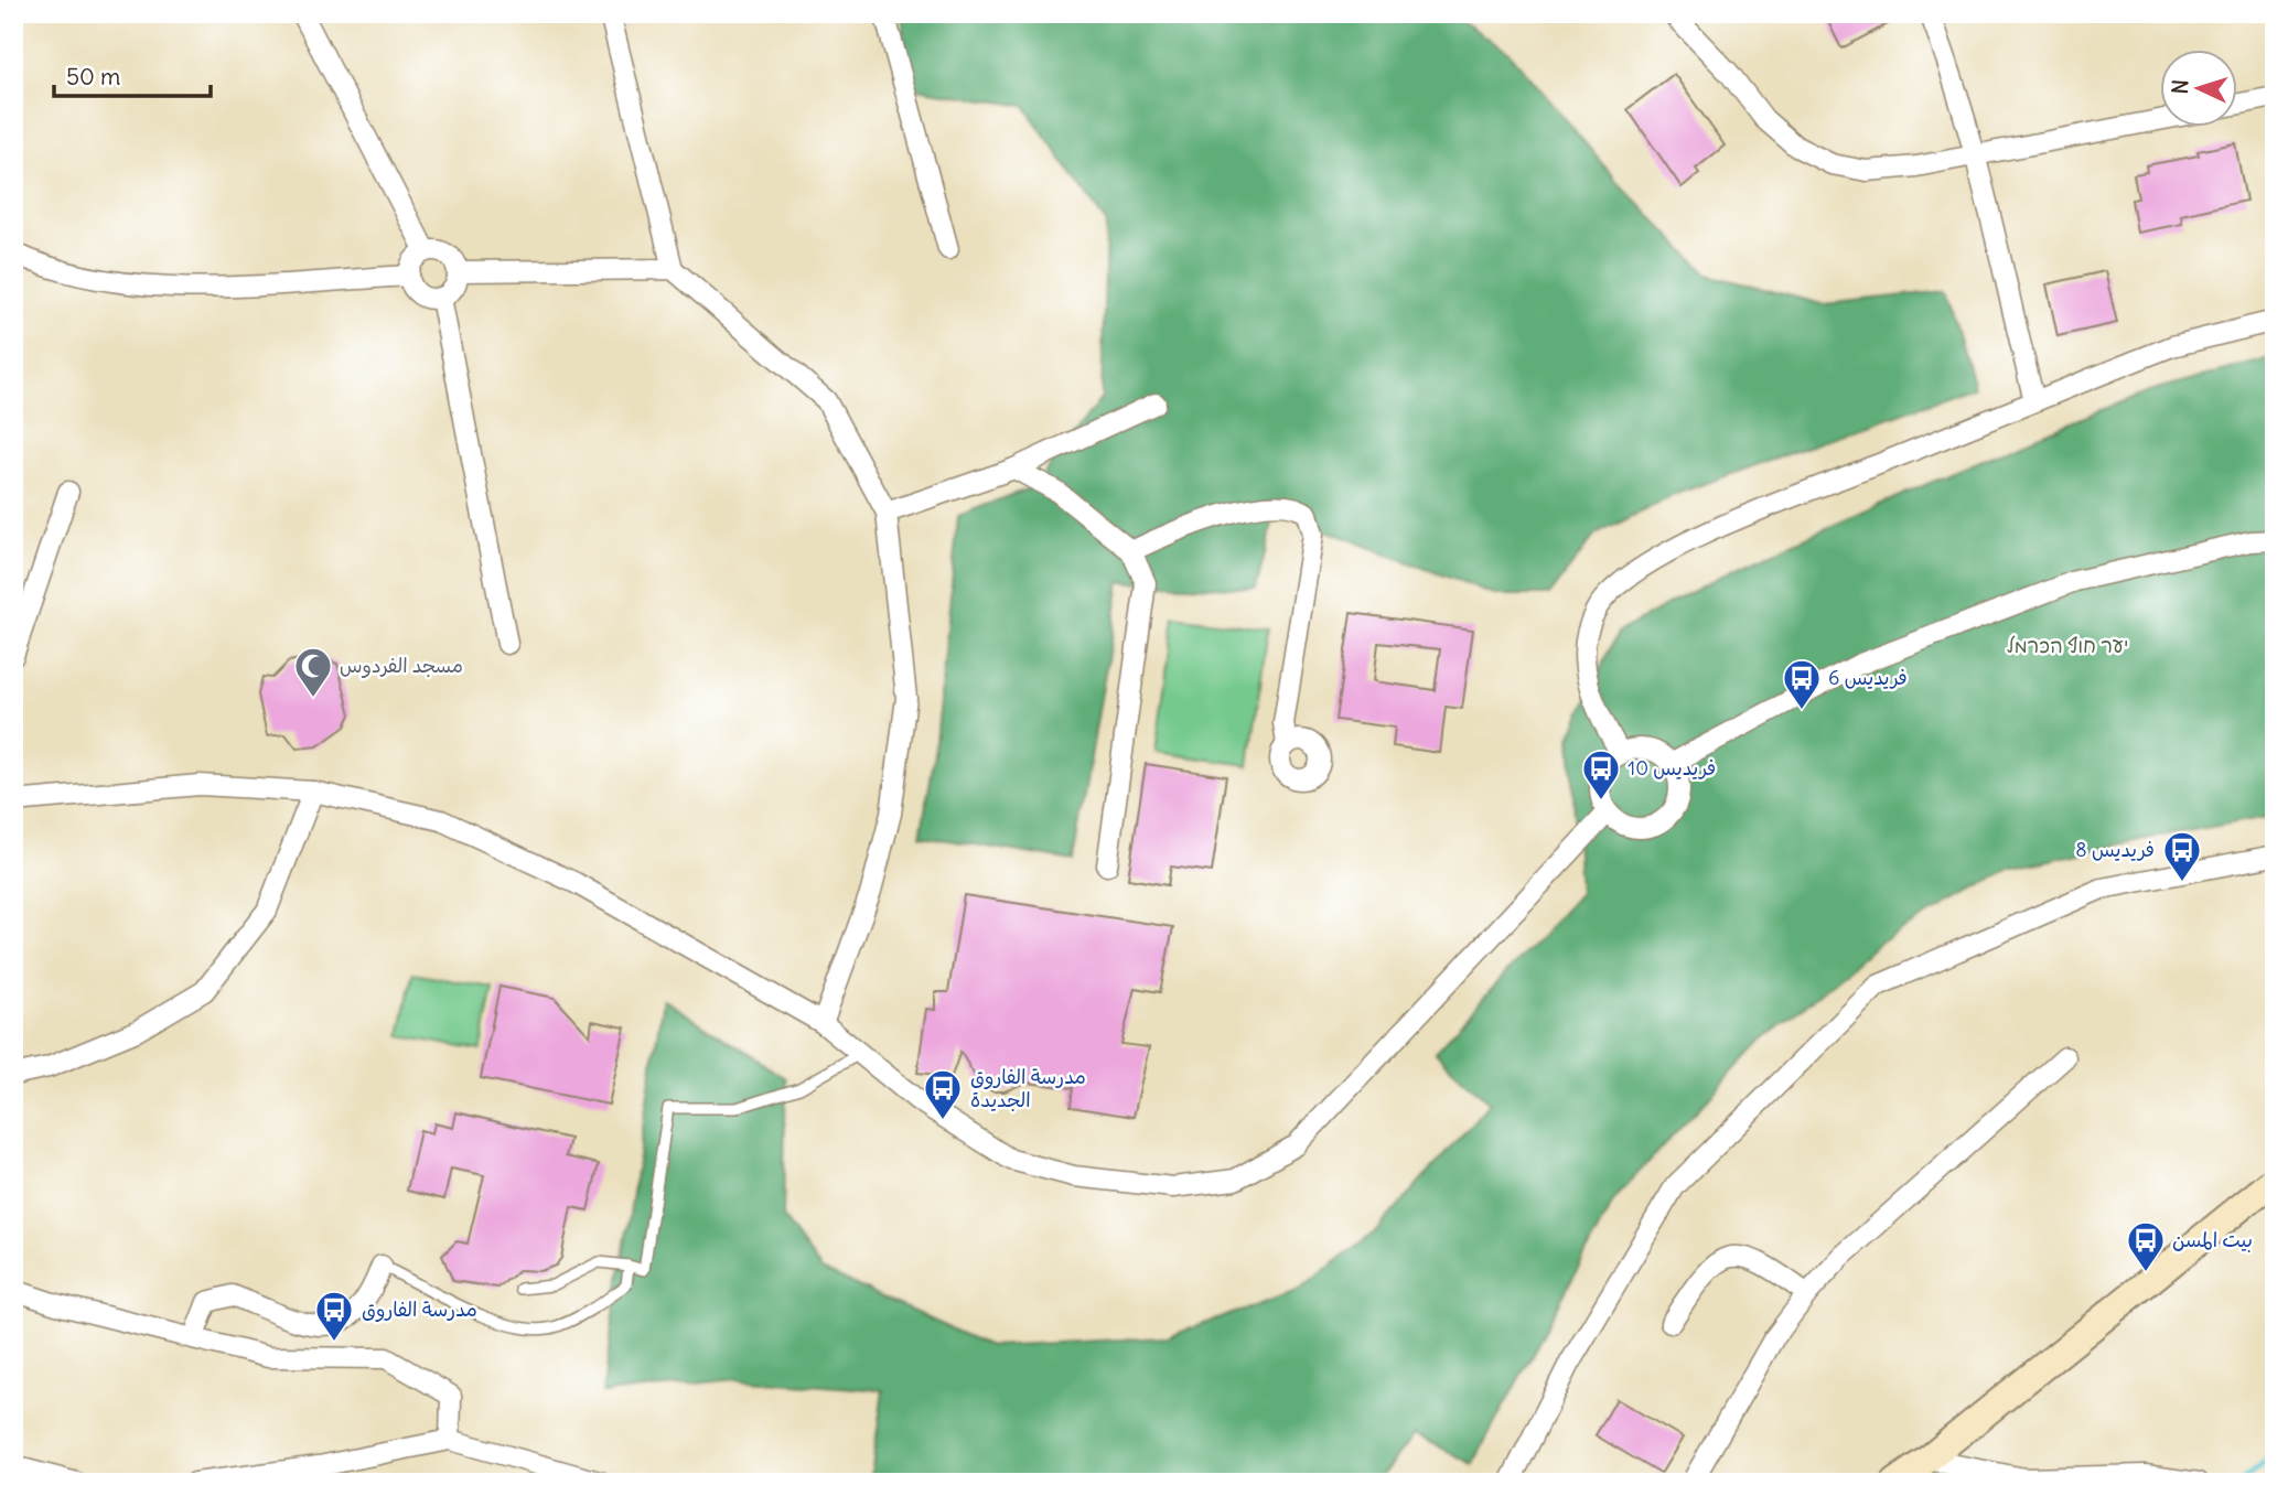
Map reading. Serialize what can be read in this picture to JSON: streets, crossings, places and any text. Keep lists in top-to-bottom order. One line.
{"parks":["יער חוף הכרמל"],"places":{"mosque":["مسجد الفردوس"],"bus stop":["فريديس 6","فريديس 10","فريديس 8","مدرسة الفاروق الجديدة","بيت المسن","مدرسة الفاروق"]},"scale_bar":"50 m","north":"left"}
